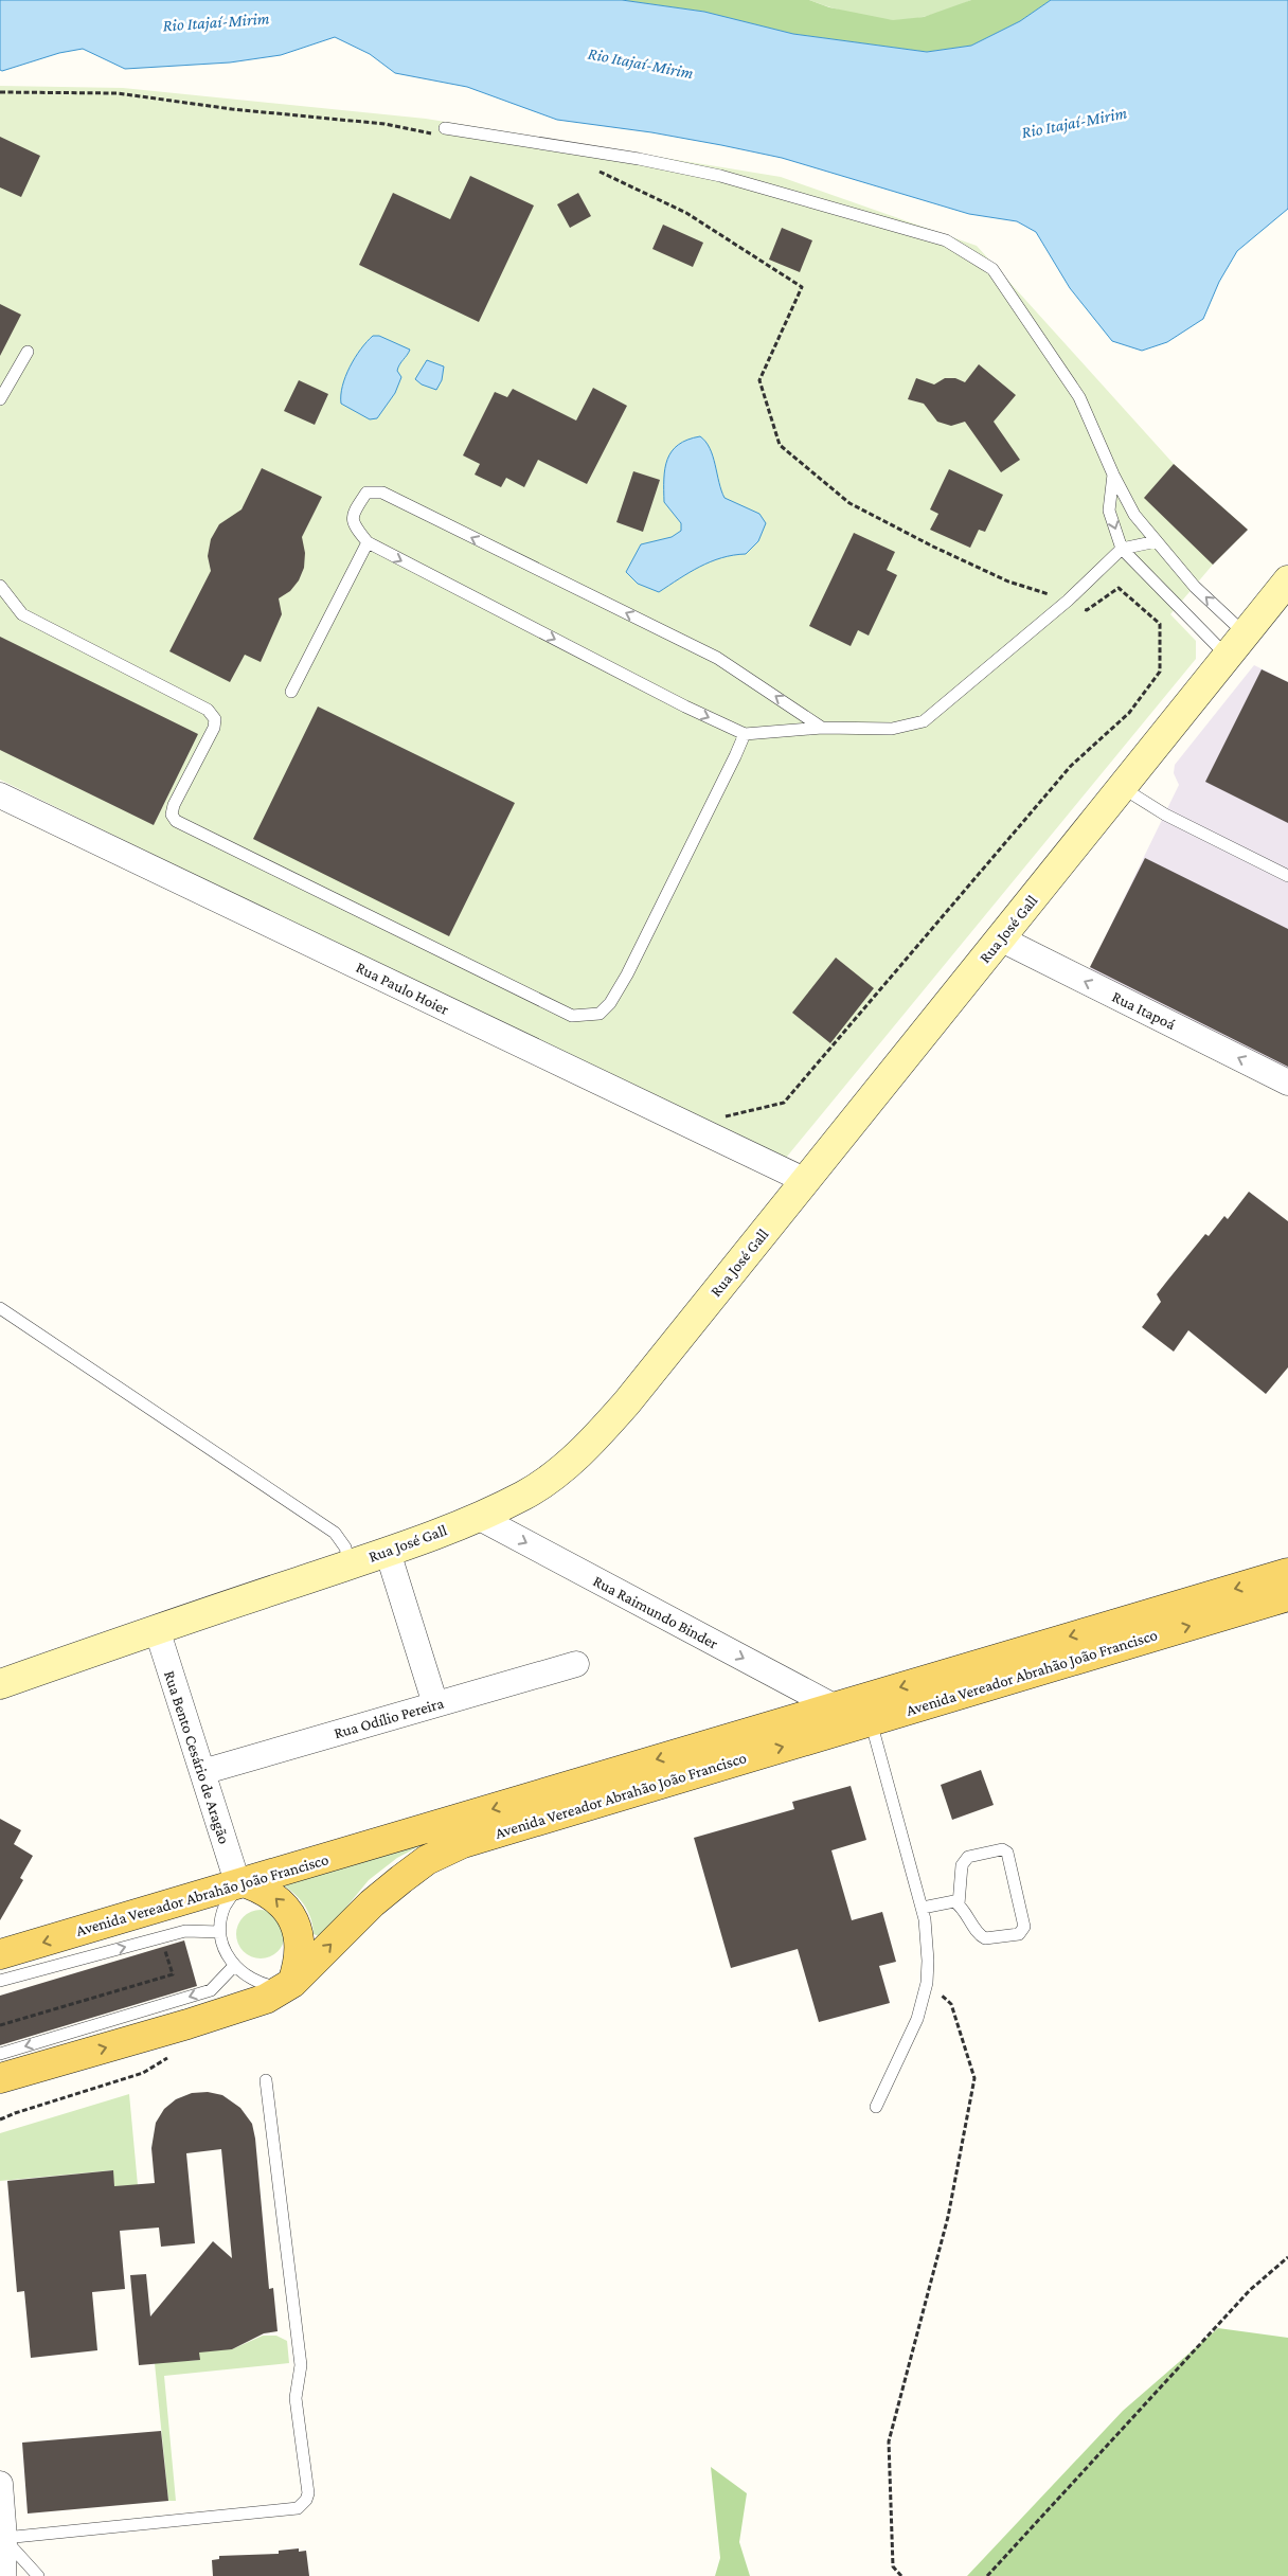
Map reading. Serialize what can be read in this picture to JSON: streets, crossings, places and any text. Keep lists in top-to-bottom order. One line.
{"streets":{"main road":["Rua José Gall","Avenida Vereador Abrahão João Francisco"],"street":["Rua Paulo Hoier","Rua Itapoá","Rua Raimundo Binder","Rua Odílio Pereira","Rua Bento Cesário de Aragão"]},"crossings":[["Rua José Gall","Rua Paulo Hoier"],["Rua José Gall","Rua Itapoá"],["Rua José Gall","Rua Raimundo Binder"],["Rua José Gall","Rua Bento Cesário de Aragão"],["Rua Raimundo Binder","Avenida Vereador Abrahão João Francisco"],["Avenida Vereador Abrahão João Francisco","Rua Bento Cesário de Aragão"],["Rua Odílio Pereira","Rua Bento Cesário de Aragão"]],"one_way":["Rua Itapoá","Rua Raimundo Binder"],"water":["Rio Itajaí-Mirim"]}
